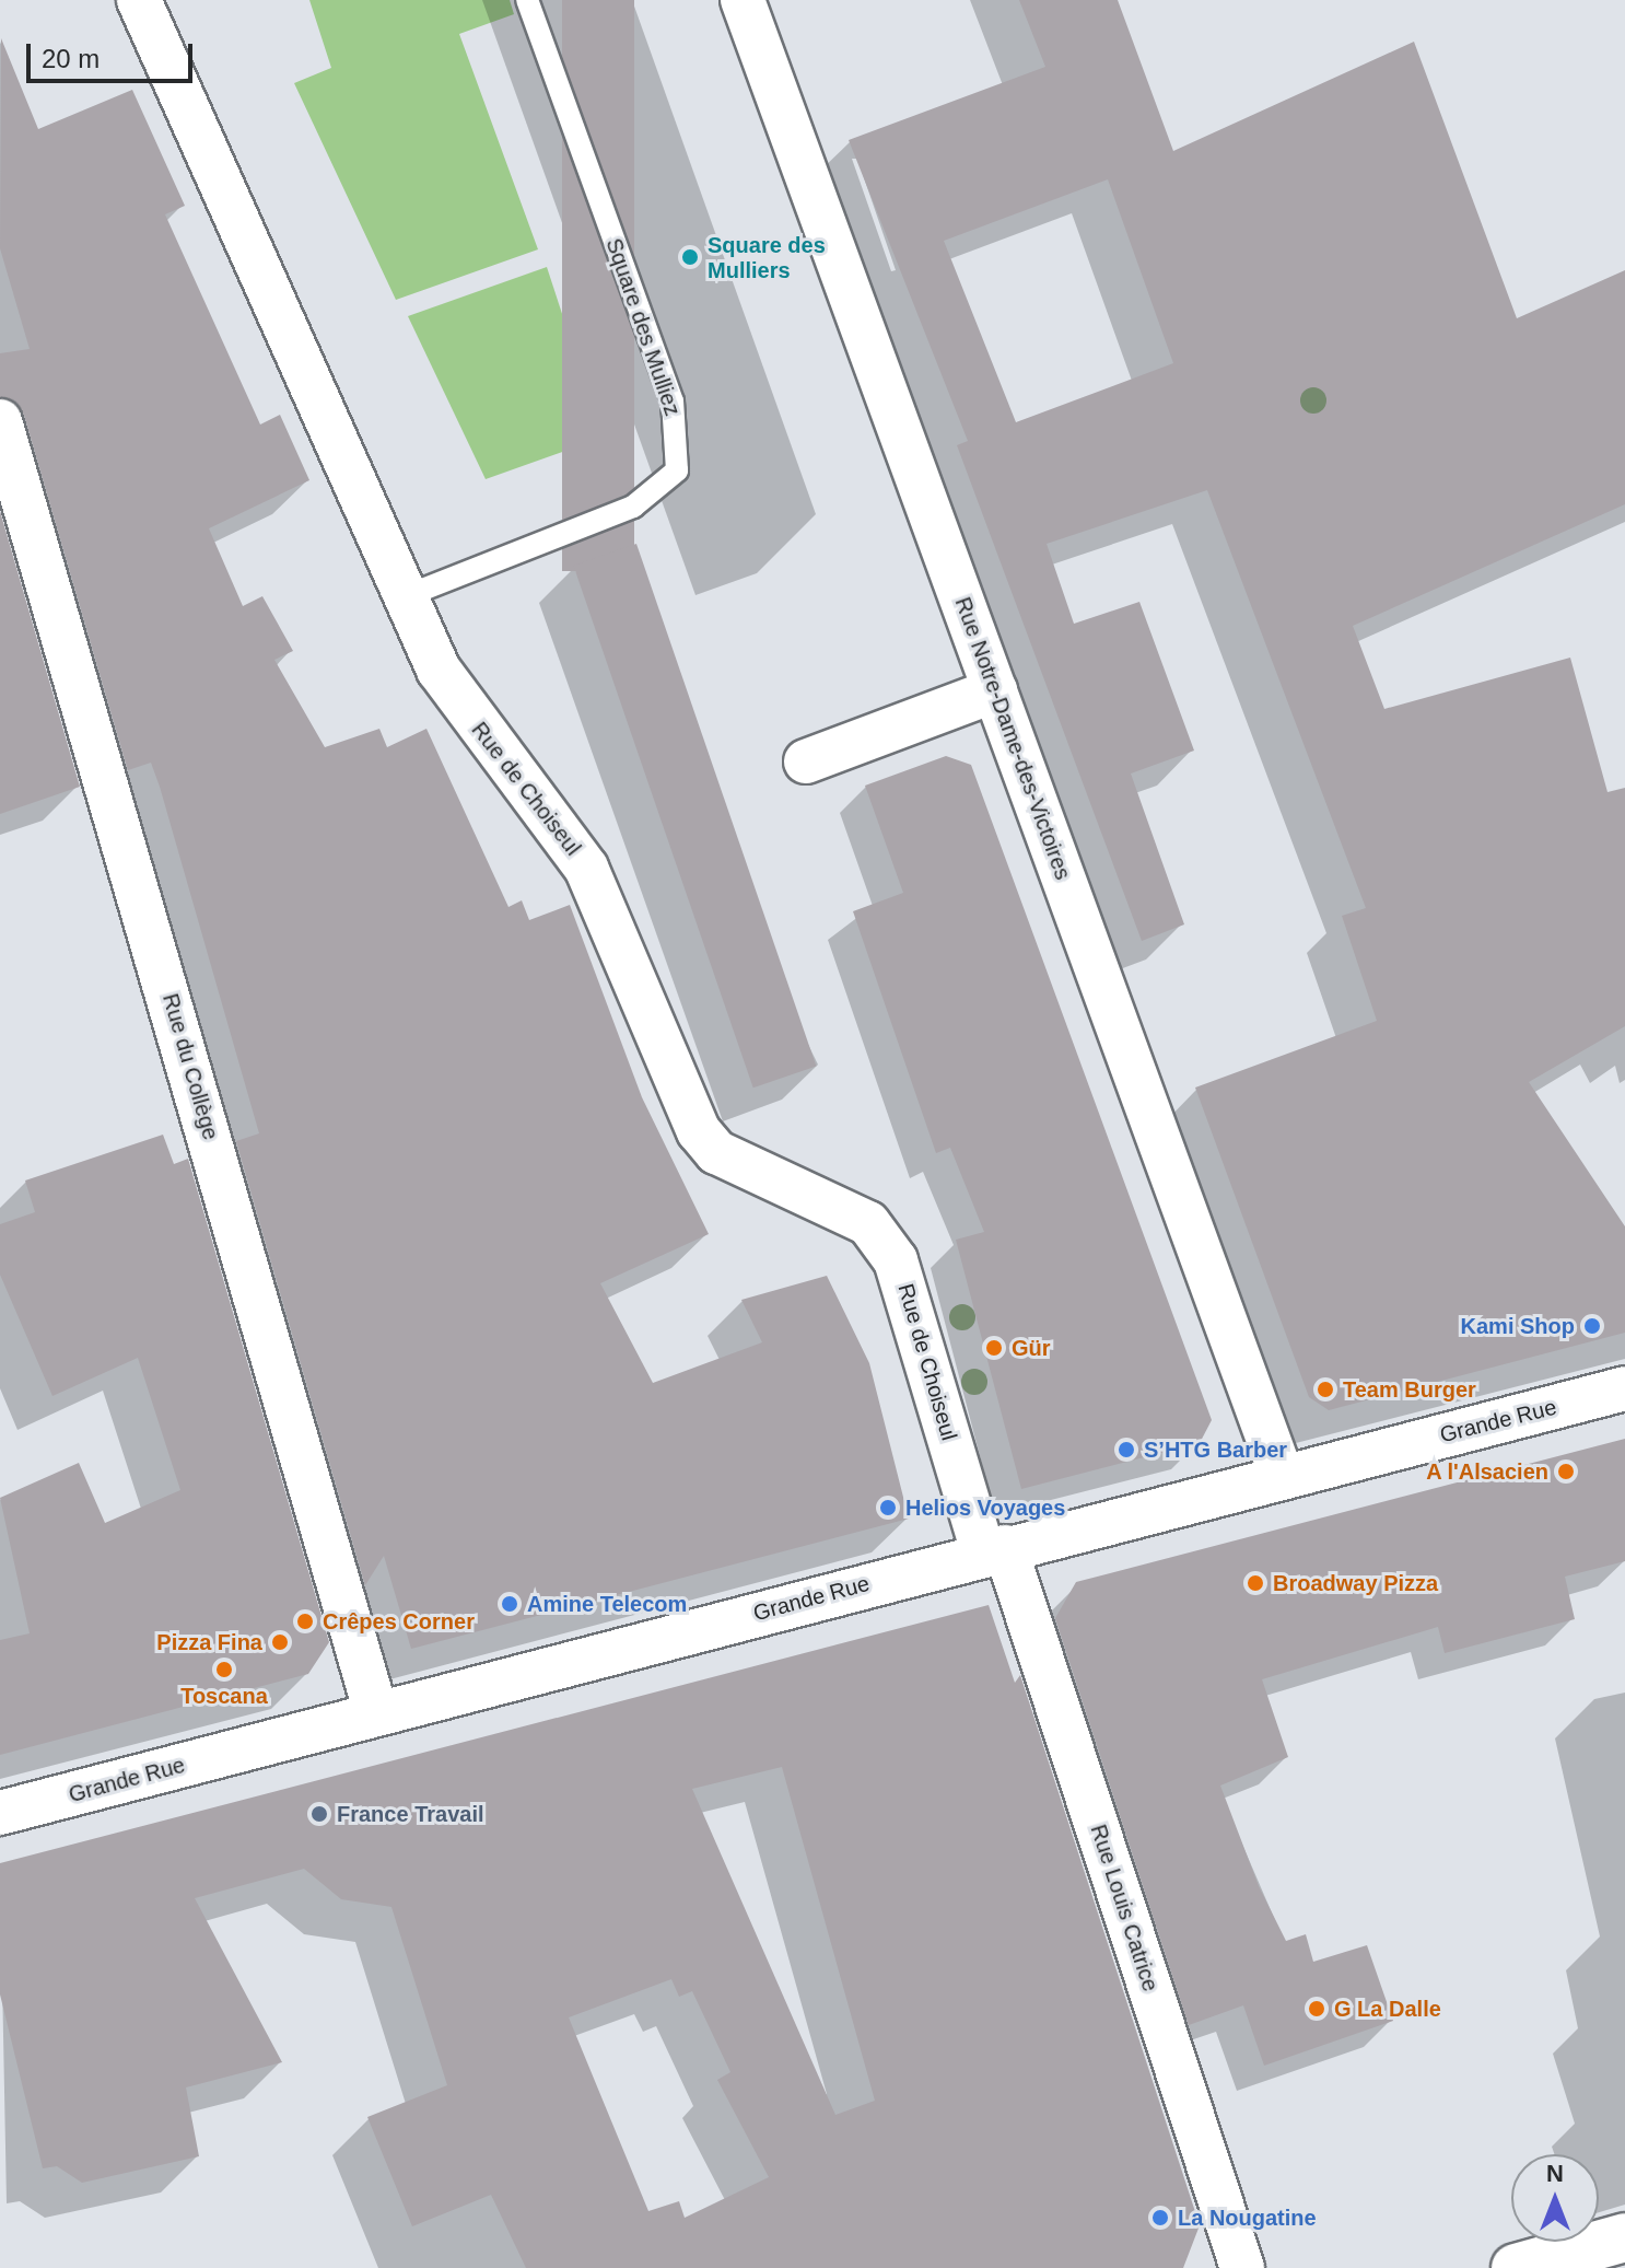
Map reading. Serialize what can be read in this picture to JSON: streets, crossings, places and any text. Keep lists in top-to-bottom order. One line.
{"streets":{"street":["Rue Notre-Dame-des-Victoires","Rue de Choiseul","Rue du Collège","Grande Rue","Rue Louis Catrice"],"lane":["Square des Mulliez"]},"crossings":[["Square des Mulliez","Rue de Choiseul"],["Rue Notre-Dame-des-Victoires","Grande Rue"],["Rue de Choiseul","Grande Rue"],["Rue de Choiseul","Rue Louis Catrice"],["Rue du Collège","Grande Rue"],["Grande Rue","Rue Louis Catrice"]],"places":["Square des Mulliers","Kami Shop","Gür","Team Burger","S’HTG Barber","A l'Alsacien","Helios Voyages","Broadway Pizza","Amine Telecom","Crêpes Corner","Pizza Fina","Toscana","France Travail","G La Dalle","La Nougatine"],"scale_bar":"20 m","north":"top"}
